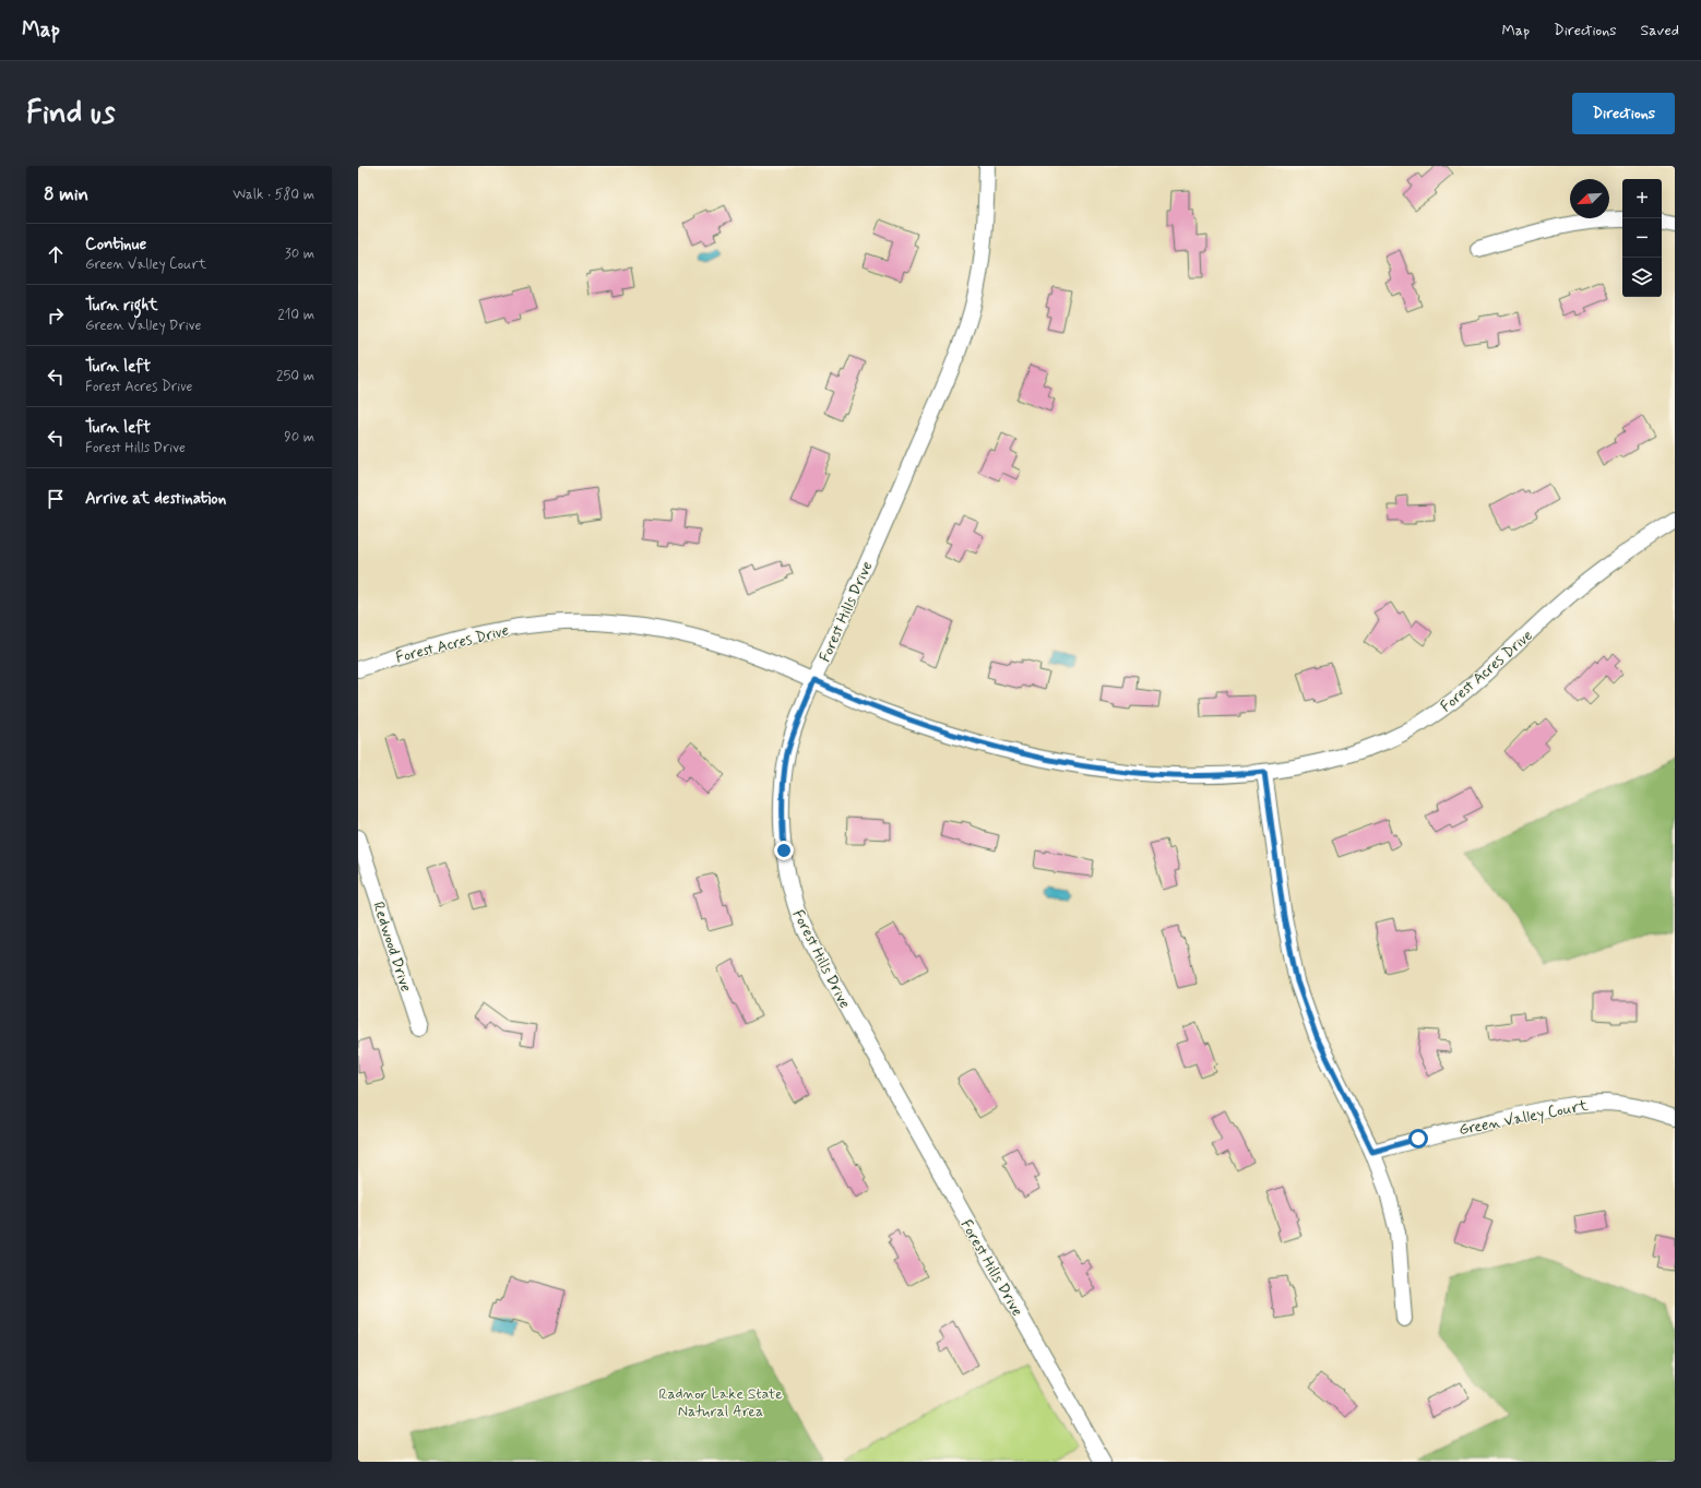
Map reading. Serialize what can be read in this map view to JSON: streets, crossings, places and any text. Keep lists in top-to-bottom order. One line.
{"streets":{"street":["Forest Hills Drive","Forest Acres Drive","Redwood Drive","Green Valley Court"]},"crossings":[["Forest Hills Drive","Forest Acres Drive"]],"parks":["Radnor Lake State Natural Area"],"north":"bottom left","page":{"header":"Map","nav":["Map","Directions","Saved"],"buttons":"Directions","title":"Find us","heading":["8 min","Walk · 580 m"],"map_buttons":["+","−"],"list":[["Continue","Green Valley Court","30 m"],["Turn right","Green Valley Drive","210 m"],["Turn left","Forest Acres Drive","250 m"],["Turn left","Forest Hills Drive","90 m"],"Arrive at destination"]}}
